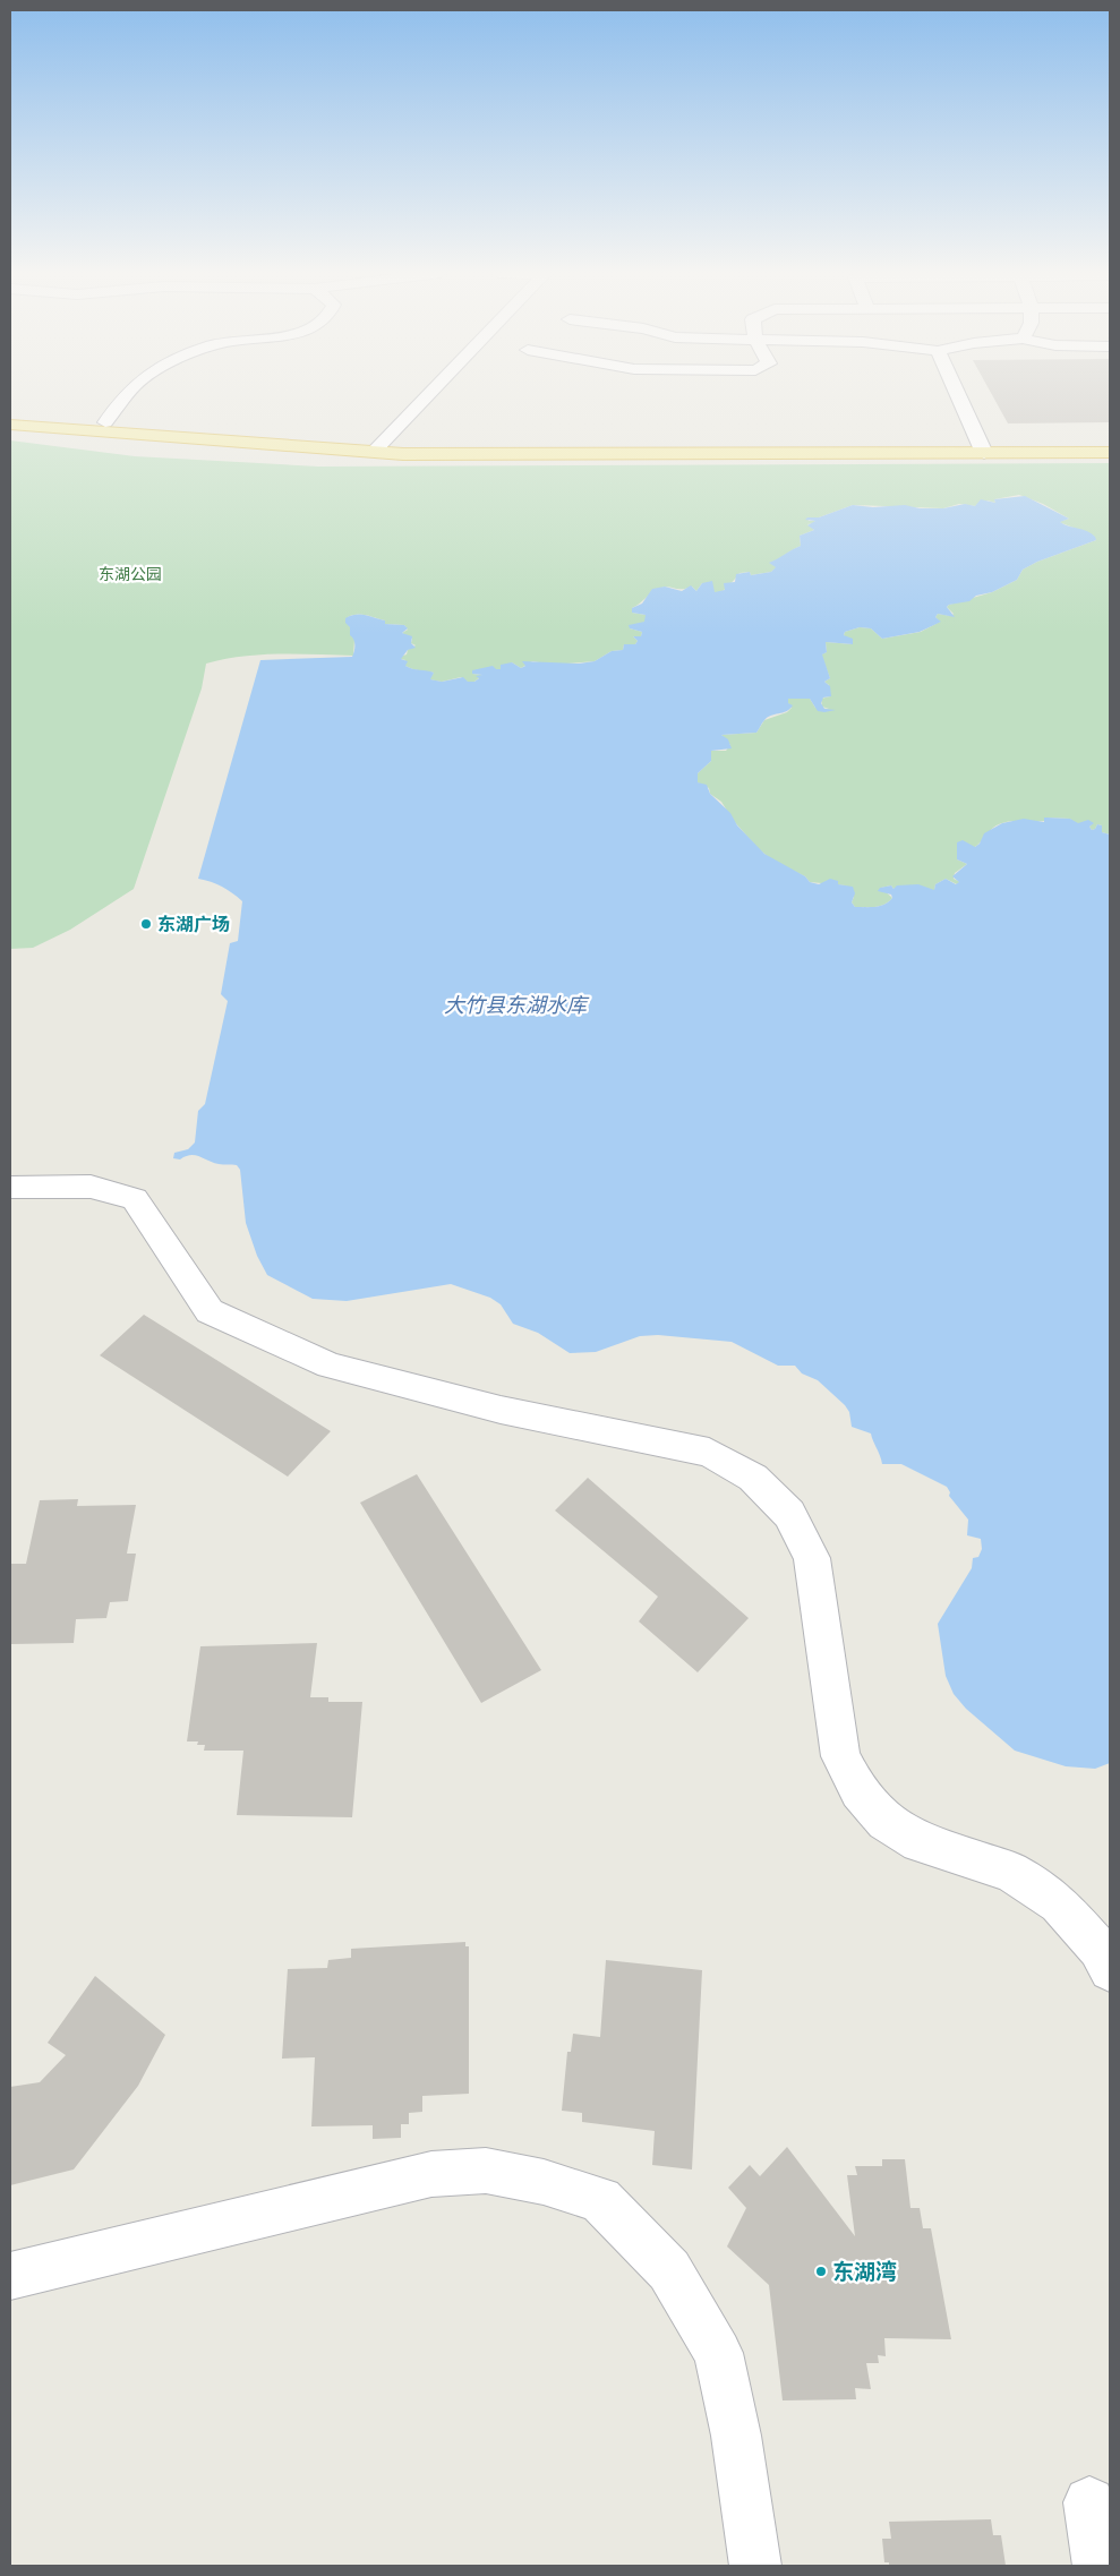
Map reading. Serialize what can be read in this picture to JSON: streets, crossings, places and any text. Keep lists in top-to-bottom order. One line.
{"water":["大竹县东湖水库"],"parks":["东湖公园"],"places":["东湖广场","东湖湾"]}
